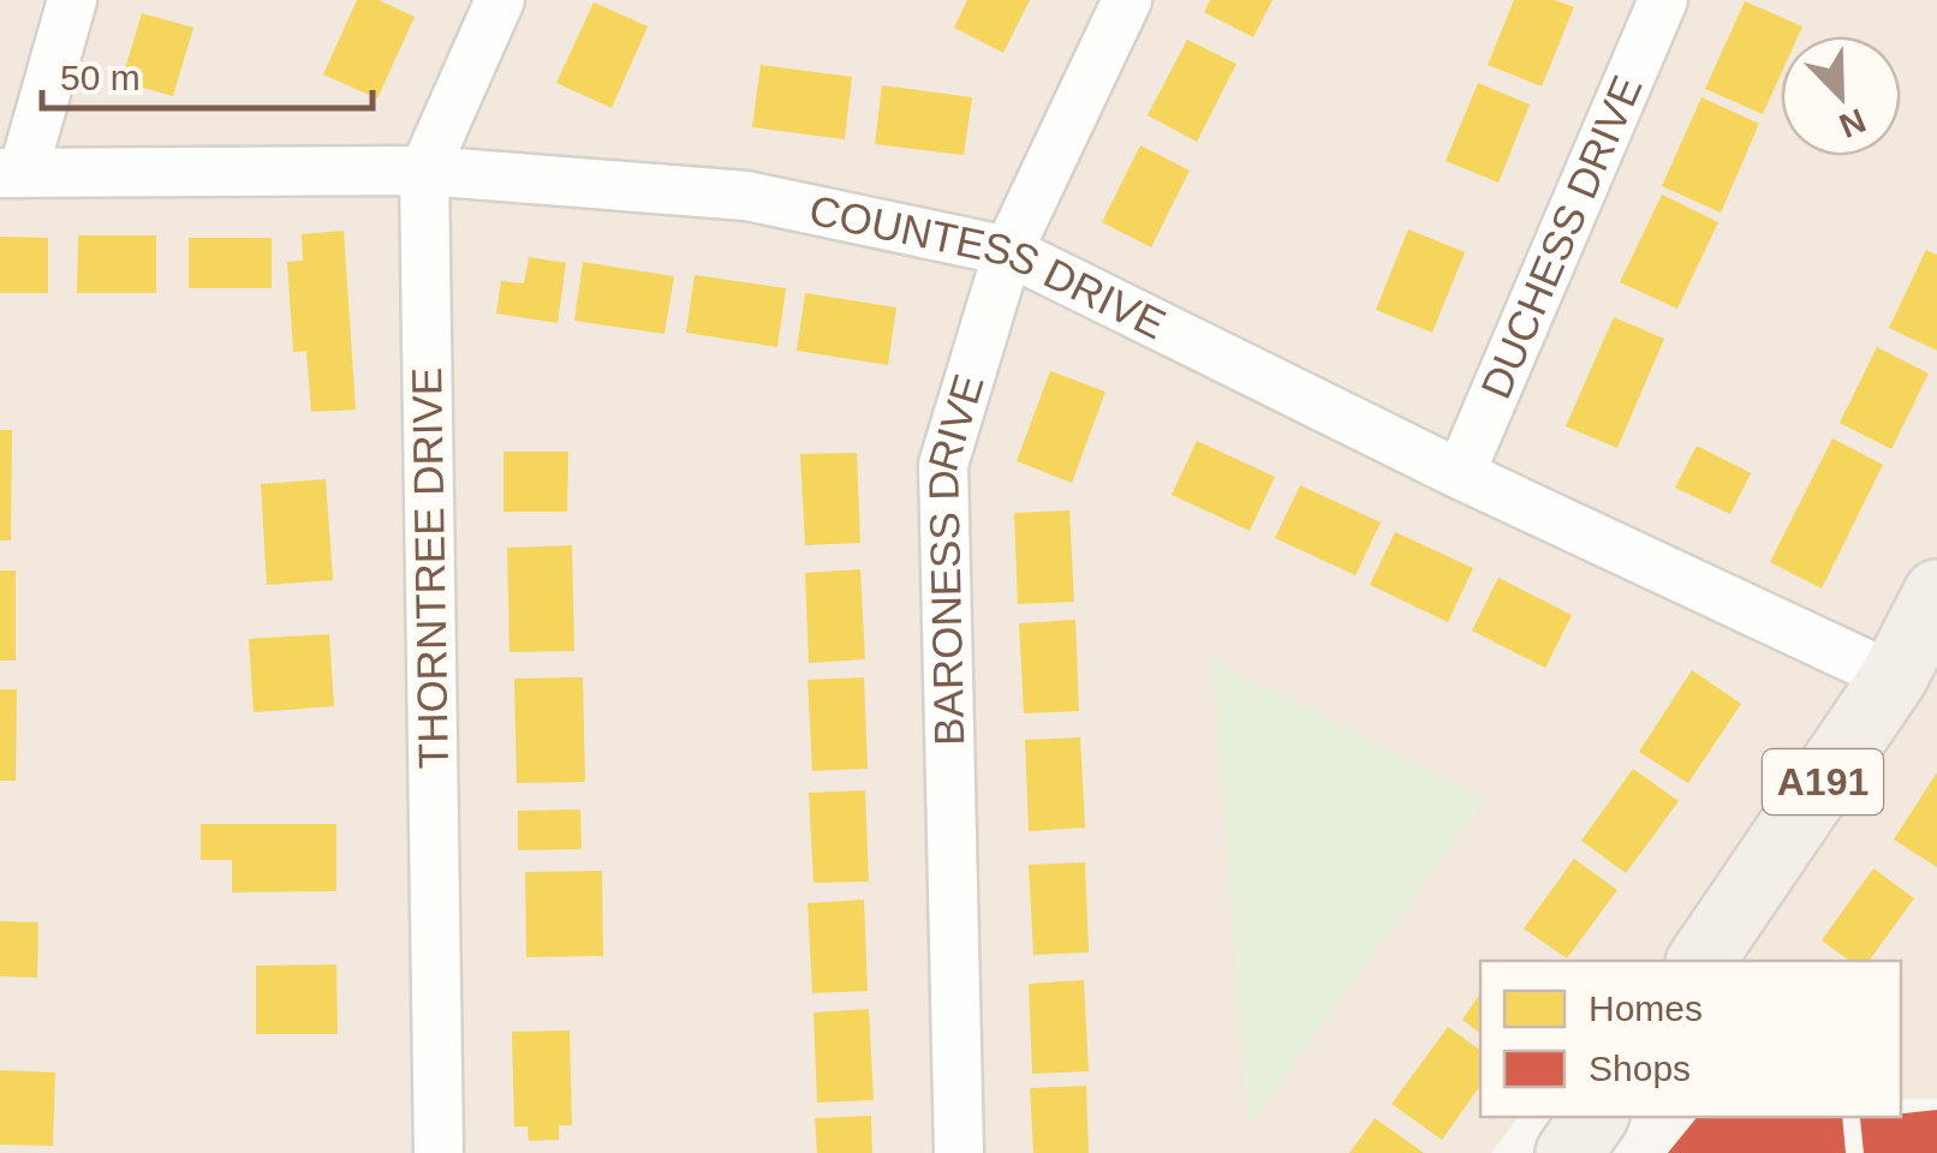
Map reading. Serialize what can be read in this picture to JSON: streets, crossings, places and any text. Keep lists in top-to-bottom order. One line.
{"streets":{"main road":["A191"],"street":["DUCHESS DRIVE","COUNTESS DRIVE","BARONESS DRIVE","THORNTREE DRIVE"]},"crossings":[["DUCHESS DRIVE","COUNTESS DRIVE"],["COUNTESS DRIVE","BARONESS DRIVE"],["COUNTESS DRIVE","THORNTREE DRIVE"],["COUNTESS DRIVE","A191"]],"legend":["Homes","Shops"],"scale_bar":"50 m","north":"bottom right"}
